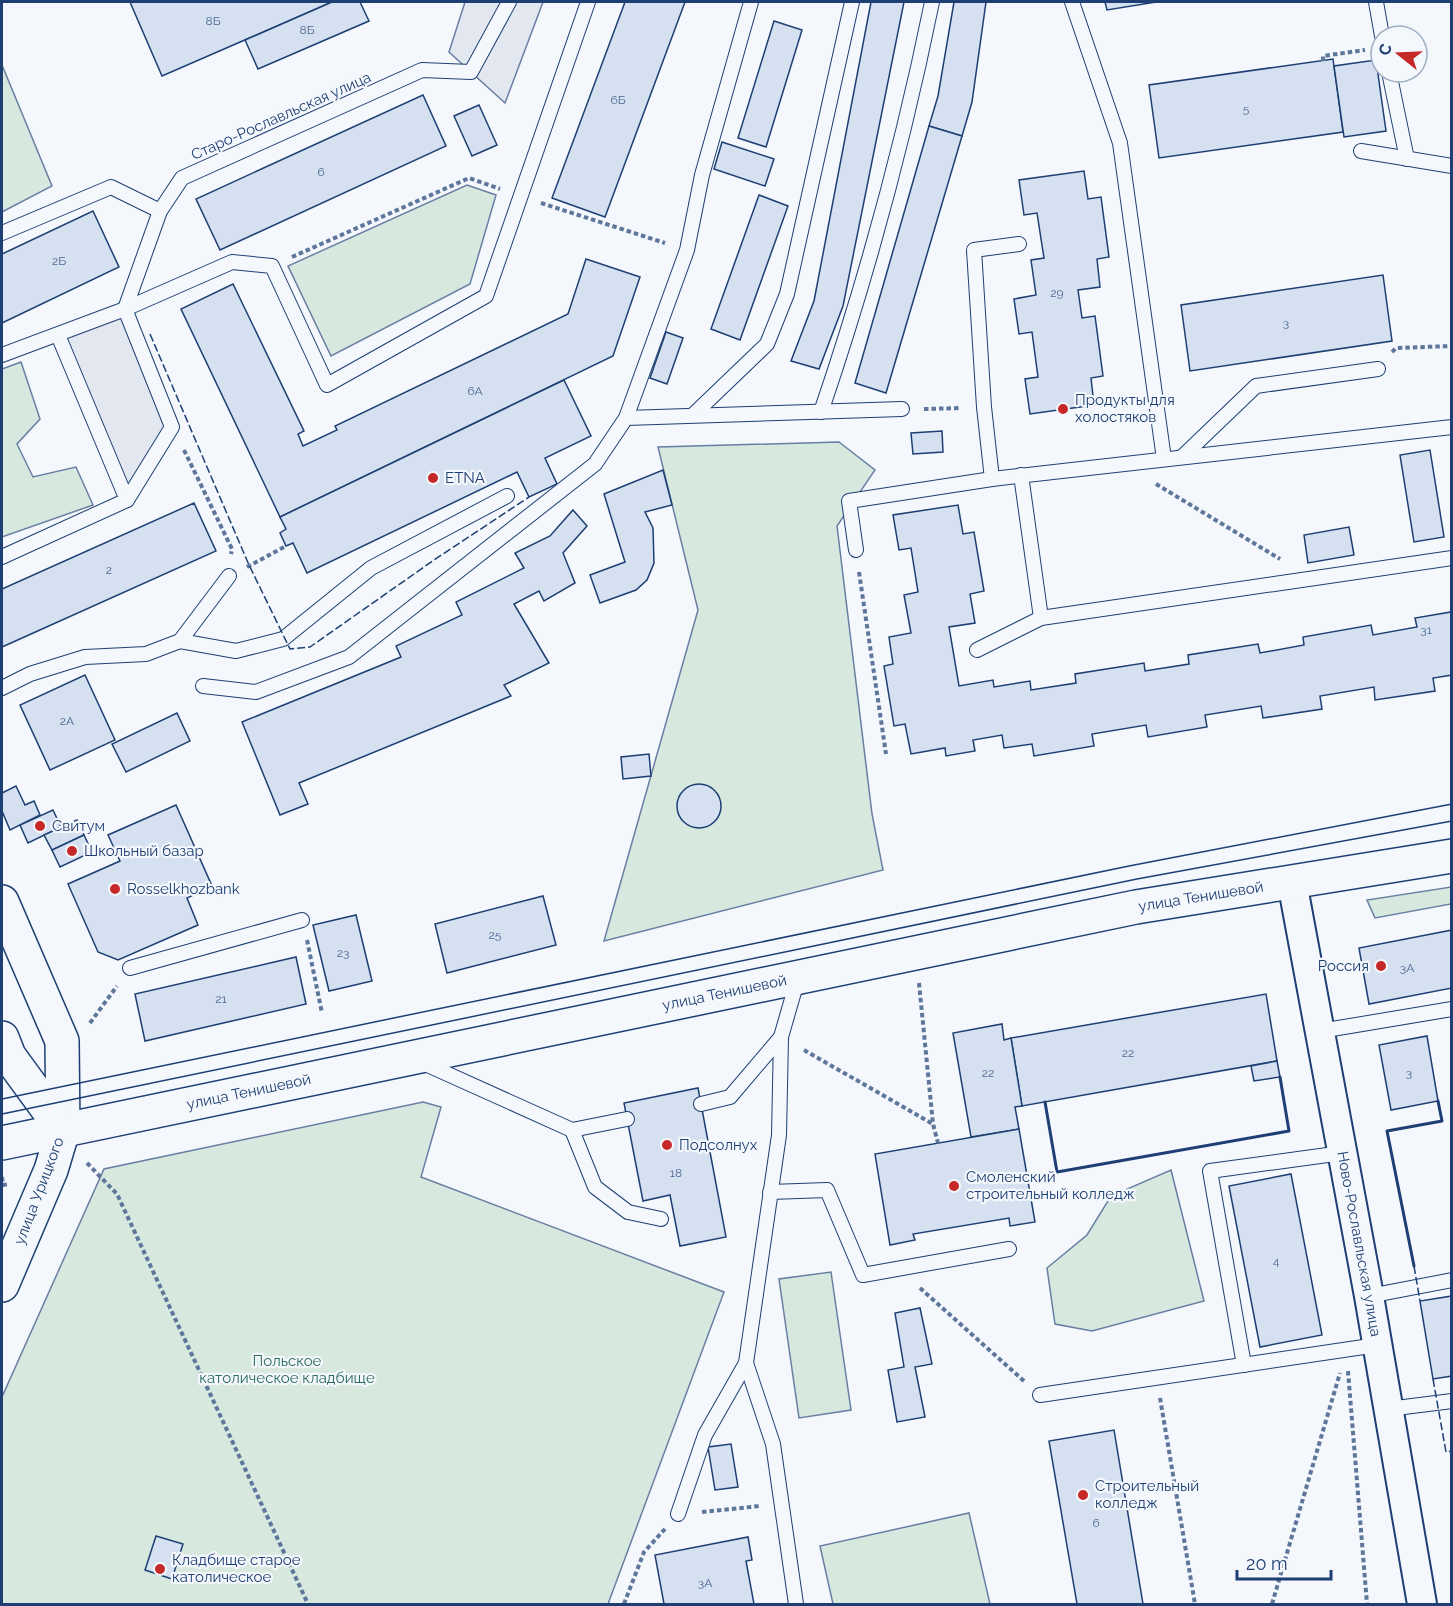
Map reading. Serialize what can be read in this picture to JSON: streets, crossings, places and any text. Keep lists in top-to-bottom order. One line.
{"streets":{"main road":["улица Тенишевой","улица Урицкого"],"street":["Ново-Рославльская улица"],"lane":["Старо-Рославльская улица"]},"crossings":[["улица Тенишевой","улица Урицкого"],["улица Тенишевой","Ново-Рославльская улица"]],"parks":["Польское католическое кладбище"],"places":["Продукты для холостяков","ETNA","Свитум","Школьный базар","Rosselkhozbank","Россия","Подсолнух","Смоленский строительный колледж","Строительный колледж","Кладбище старое католическое"],"house_numbers":["8Б","8Б","6Б","5","6","2Б","29","3","6А","2","31","2А","25","23","3А","21","22","22","3","18","4","6","3А"],"scale_bar":"20 m","north":"left"}
